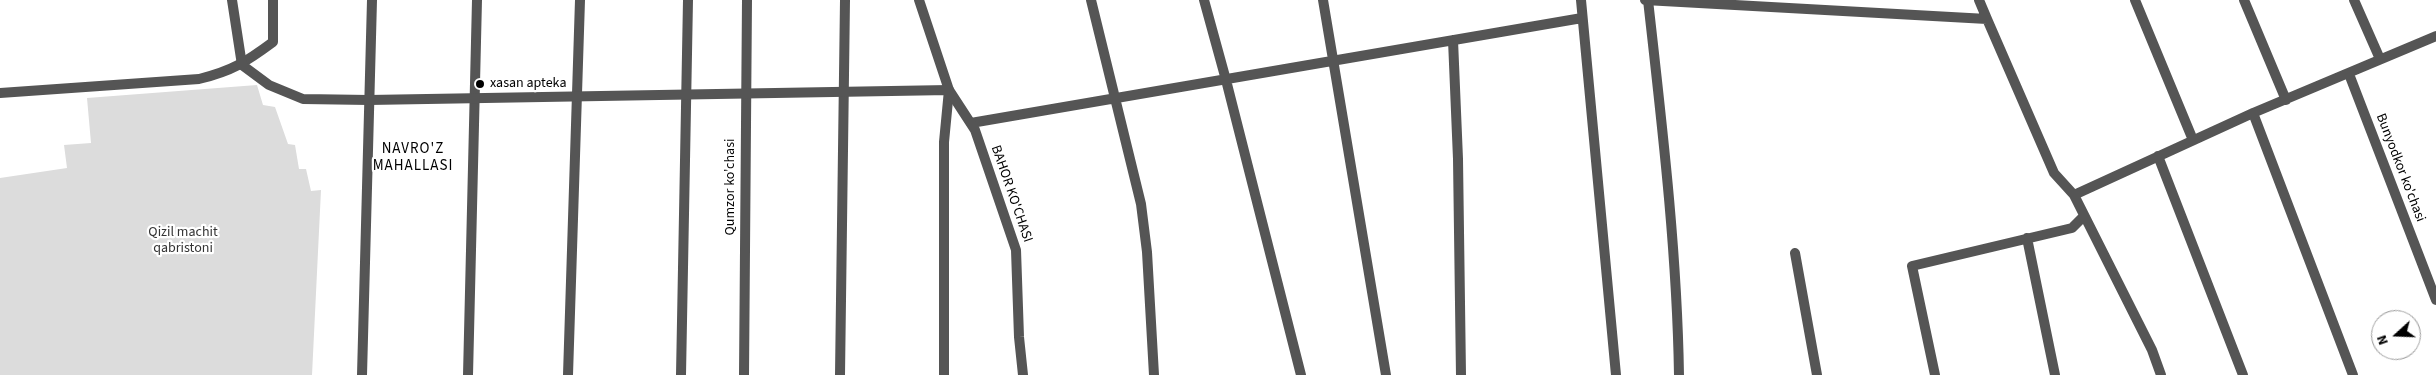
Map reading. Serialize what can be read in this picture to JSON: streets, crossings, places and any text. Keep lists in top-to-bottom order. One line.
{"streets":{"street":["Bunyodkor ko'chasi","Qumzor ko'chasi","BAHOR KO'CHASI"]},"districts":["NAVRO'Z MAHALLASI"],"parks":["Qizil machit qabristoni"],"places":["xasan apteka"],"north":"left"}
